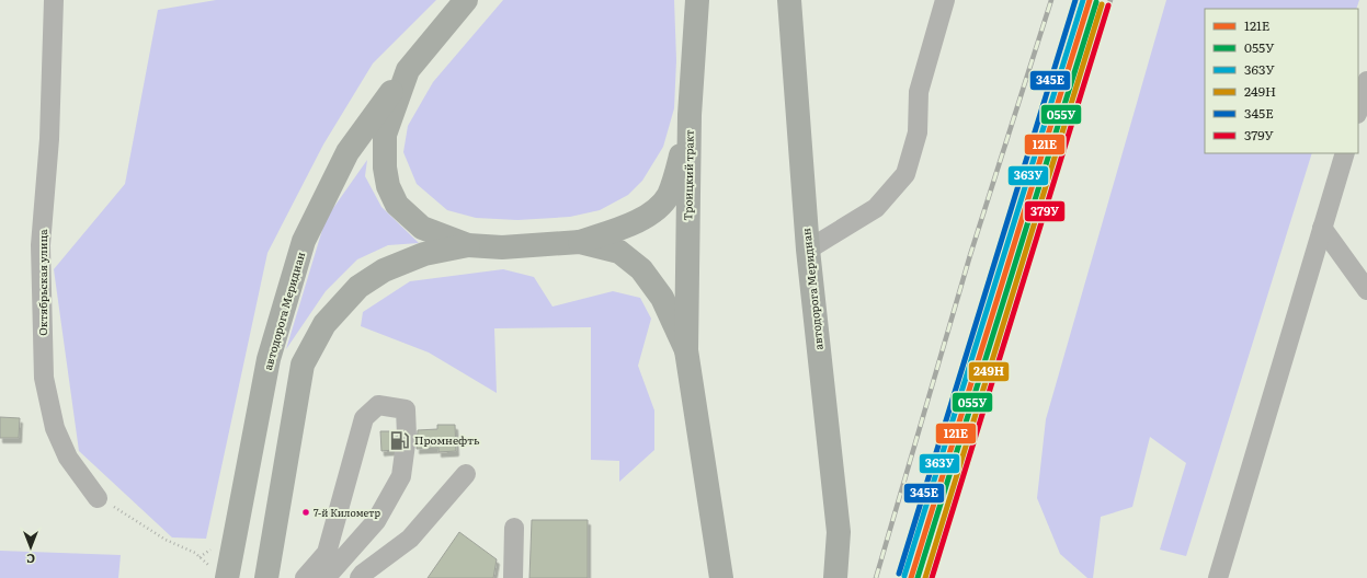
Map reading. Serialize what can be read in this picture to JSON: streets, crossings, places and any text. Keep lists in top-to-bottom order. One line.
{"streets":{"main road":["Троицкий тракт","автодорога Меридиан"],"street":["Октябрьская улица"]},"crossings":[["Троицкий тракт","автодорога Меридиан"]],"places":{"fuel station":["Промнефть"],"other":["7-й Километр"]},"lines":["transit line 121Е","transit line 363У","transit line 345Е","transit line 055У","transit line 249Н","transit line 379У"],"legend":["121Е","055У","363У","249Н","345Е","379У"],"north":"bottom"}
